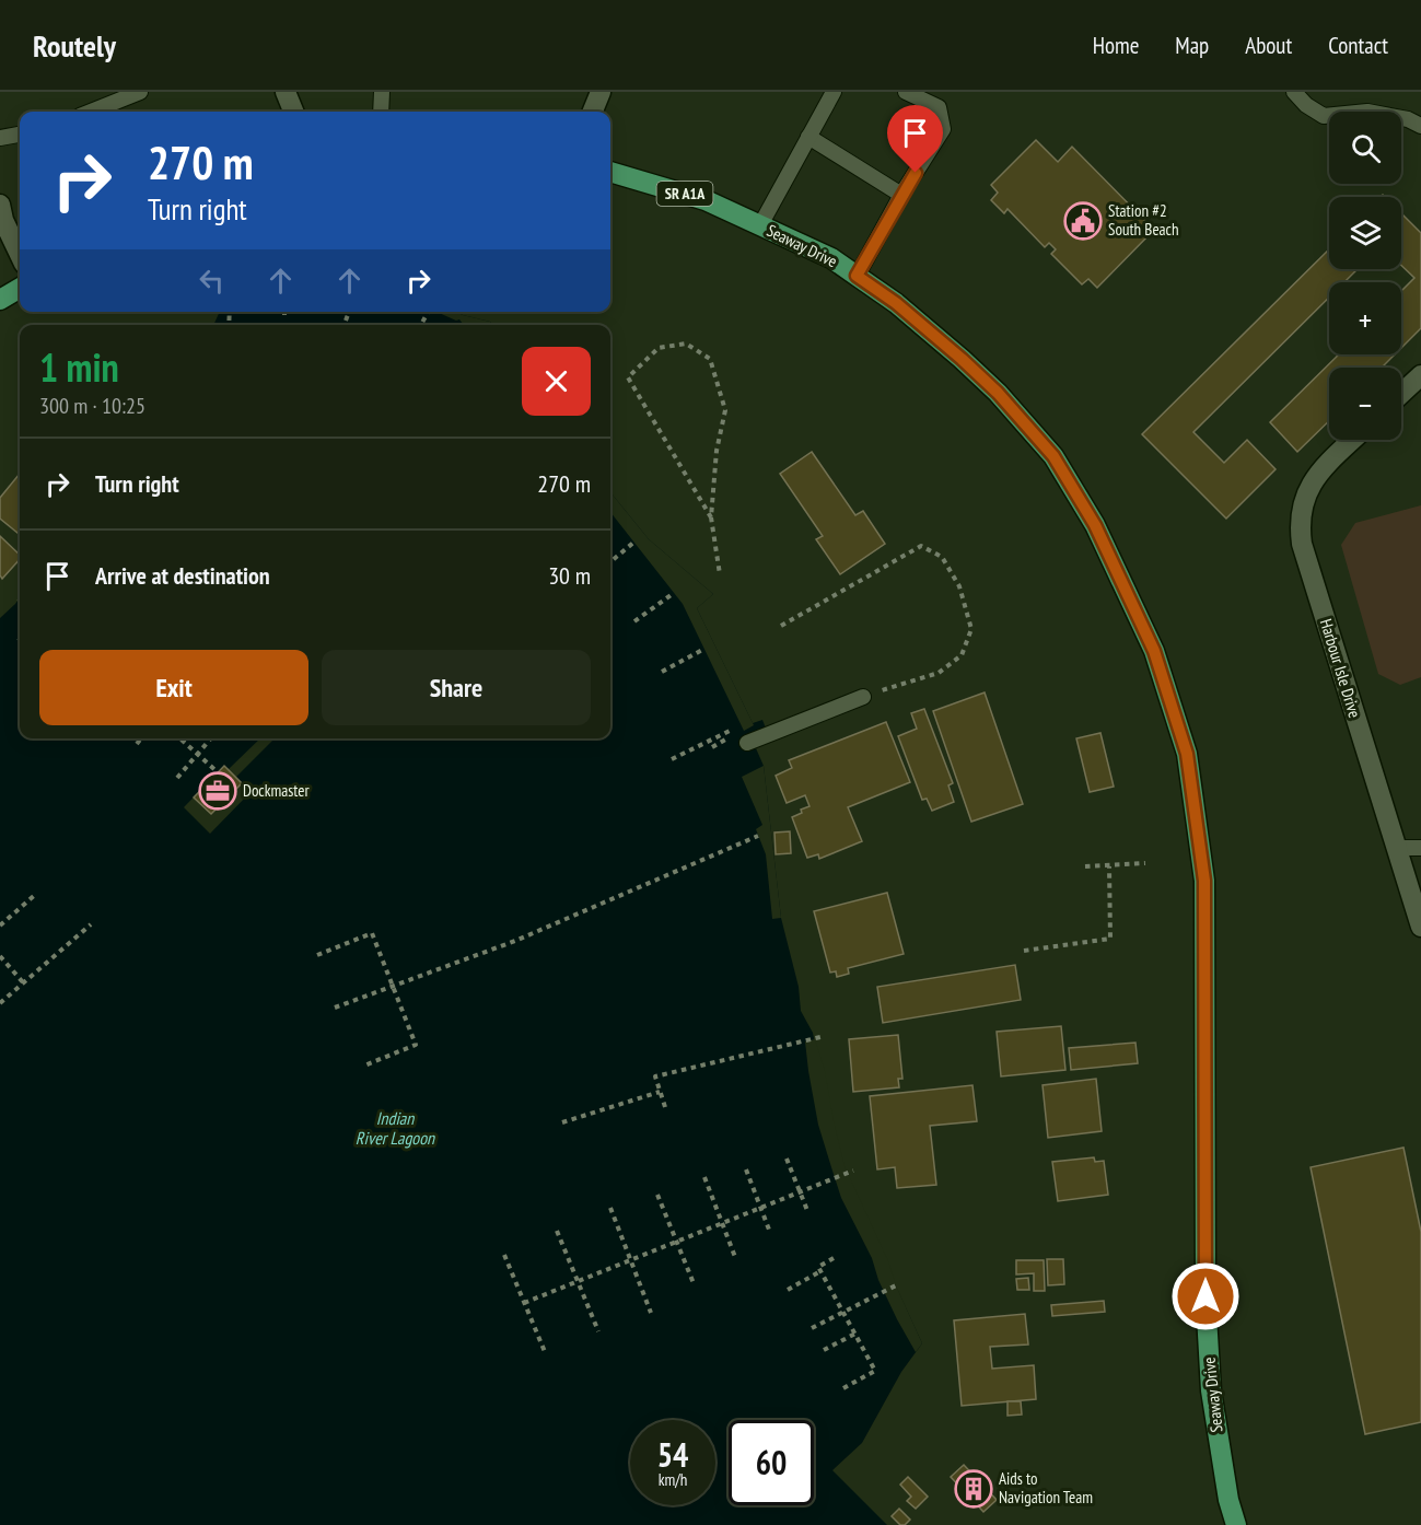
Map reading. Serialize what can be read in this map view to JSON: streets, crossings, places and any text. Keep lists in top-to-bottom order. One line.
{"streets":{"main road":["SR A1A","Seaway Drive"],"street":["Harbour Isle Drive"]},"water":["Indian River Lagoon"],"places":{"public building":["Station #2 South Beach"],"office":["Dockmaster"],"building":["Aids to Navigation Team"]},"page":{"header":"Routely","nav":["Home","Map","About","Contact"],"map_buttons":["+","−"],"turn":["270 m","Turn right"],"heading":["1 min","300 m · 10:25"],"list":[{"name":"Turn right","value":"270 m"},{"name":"Arrive at destination","value":"30 m"}],"buttons":["Exit","Share"],"speed":"54 km/h","limit":"60"}}
